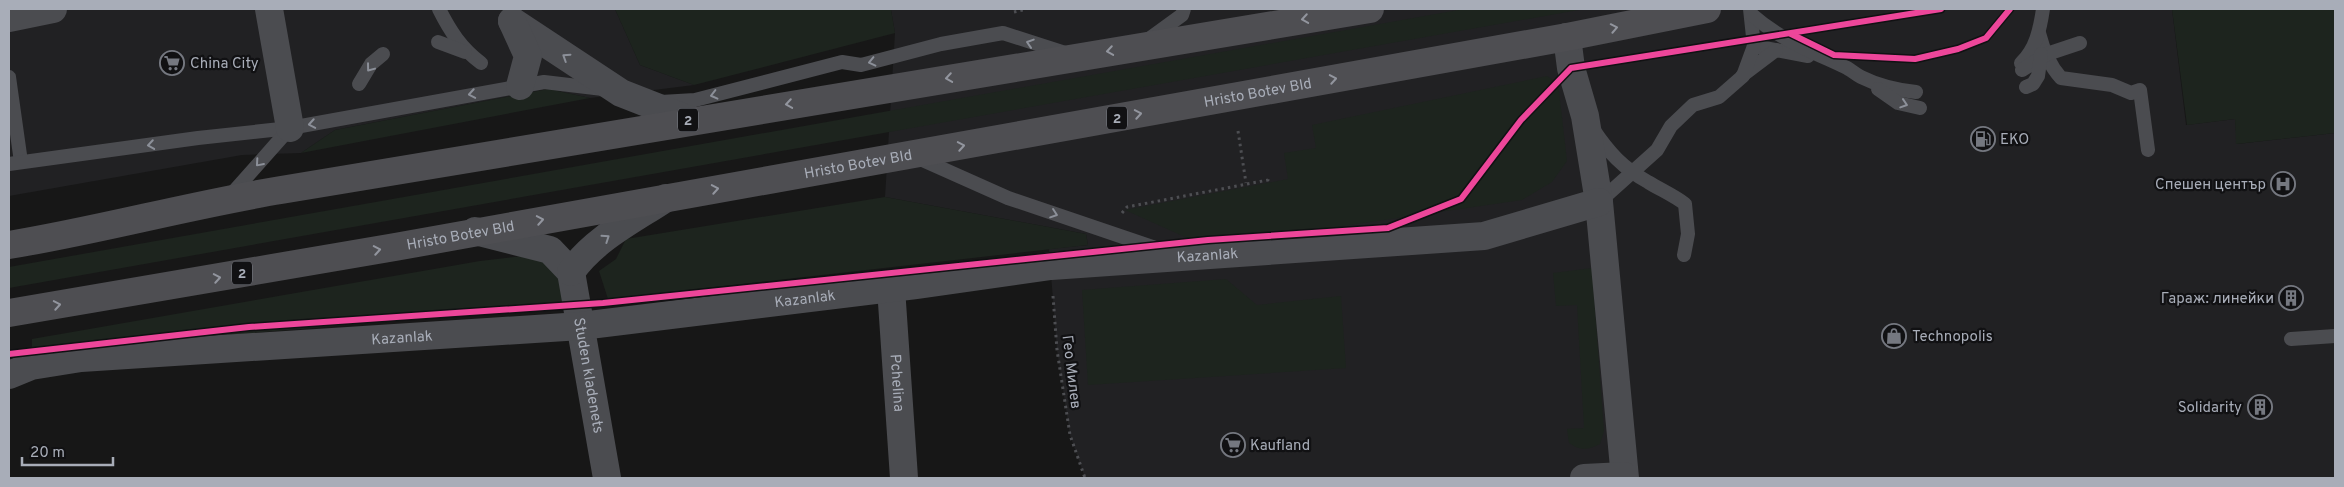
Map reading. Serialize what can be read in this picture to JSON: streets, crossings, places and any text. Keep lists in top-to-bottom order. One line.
{"streets":{"highway":["Hristo Botev Bld","2"],"street":["Kazanlak","Studen kladenets","Pchelina"],"path":["Гео Милев"]},"crossings":[["Kazanlak","Гео Милев"],["Kazanlak","Studen kladenets"],["Kazanlak","Pchelina"]],"places":{"supermarket":["China City","Kaufland"],"fuel station":["EKO"],"hospital":["Спешен център"],"building":["Гараж: линейки","Solidarity"],"shop":["Technopolis"]},"scale_bar":"20 m"}
